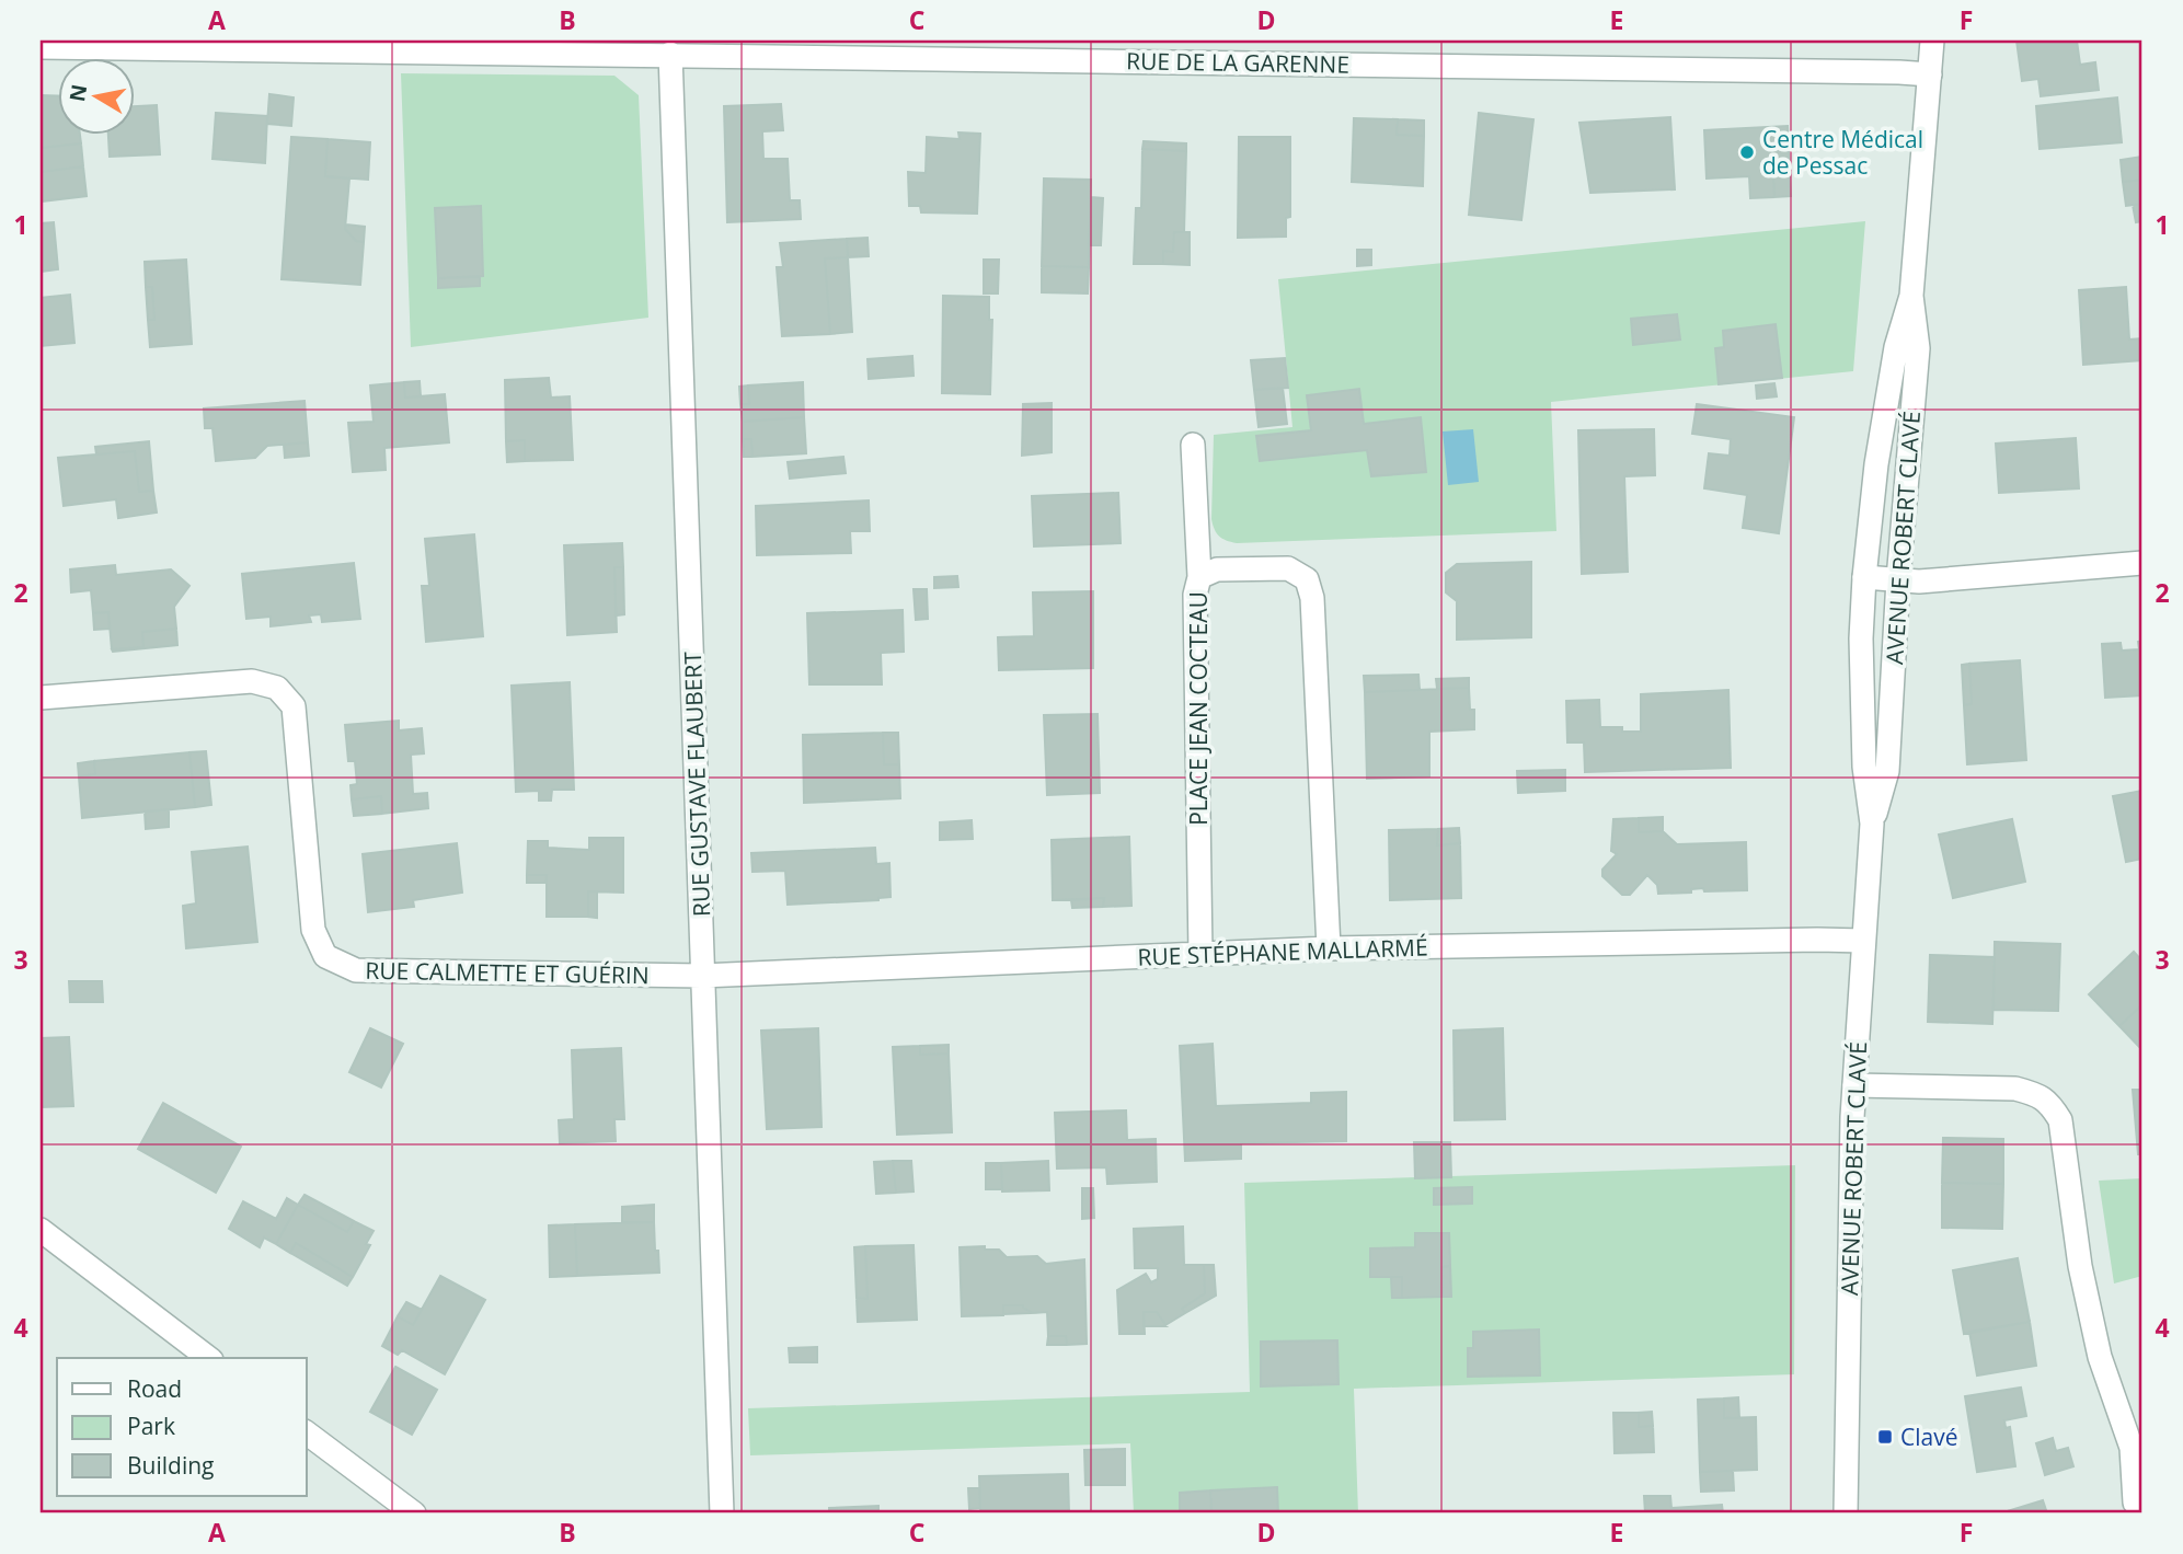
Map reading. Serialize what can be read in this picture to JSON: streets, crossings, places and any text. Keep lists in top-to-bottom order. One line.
{"streets":{"street":["RUE DE LA GARENNE","AVENUE ROBERT CLAVÉ","PLACE JEAN COCTEAU","RUE GUSTAVE FLAUBERT","RUE STÉPHANE MALLARMÉ","RUE CALMETTE ET GUÉRIN"]},"crossings":[["RUE DE LA GARENNE","AVENUE ROBERT CLAVÉ"],["RUE DE LA GARENNE","RUE GUSTAVE FLAUBERT"],["AVENUE ROBERT CLAVÉ","RUE STÉPHANE MALLARMÉ"],["PLACE JEAN COCTEAU","RUE STÉPHANE MALLARMÉ"],["RUE GUSTAVE FLAUBERT","RUE STÉPHANE MALLARMÉ"],["RUE GUSTAVE FLAUBERT","RUE CALMETTE ET GUÉRIN"],["RUE STÉPHANE MALLARMÉ","RUE CALMETTE ET GUÉRIN"]],"places":{"other":["Centre Médical de Pessac"],"transit":["Clavé"]},"legend":["Road","Park","Building"],"north":"left","grid":{"columns":["A","B","C","D","E","F"],"rows":["1","2","3","4"]}}
